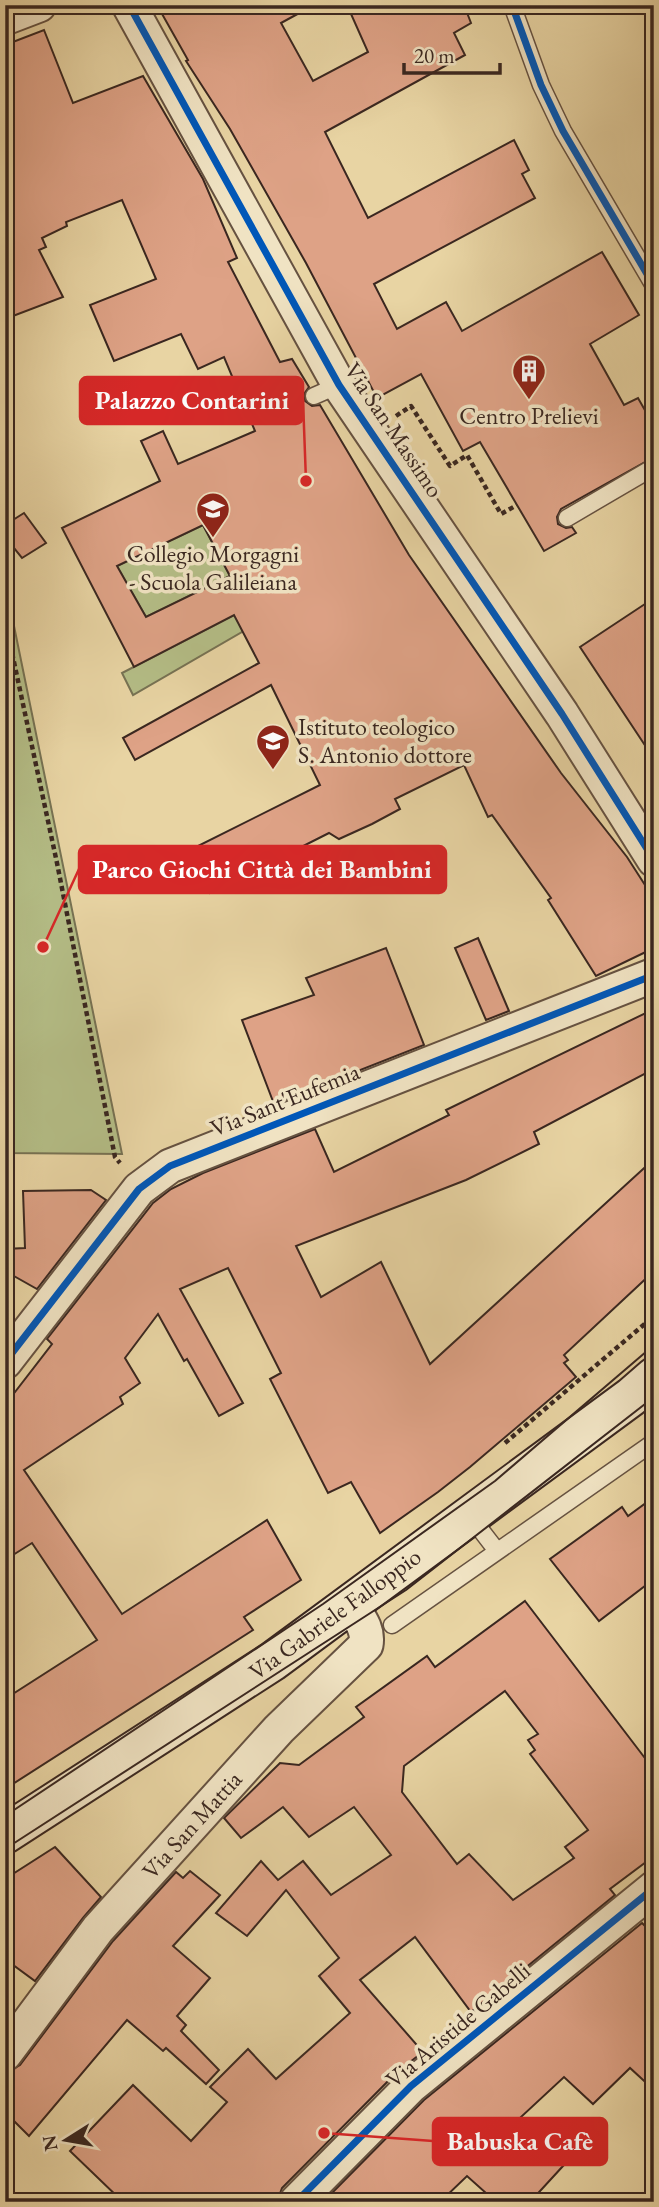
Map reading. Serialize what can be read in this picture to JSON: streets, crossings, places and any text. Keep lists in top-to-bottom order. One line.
{"streets":{"street":["Via San Massimo","Via Sant'Eufemia","Via Gabriele Falloppio","Via San Mattia","Via Aristide Gabelli"]},"crossings":[["Via Gabriele Falloppio","Via San Mattia"]],"places":{"building":["Centro Prelievi"],"other":["Palazzo Contarini","Parco Giochi Città dei Bambini","Babuska Cafè"],"school or university":["Collegio Morgagni - Scuola Galileiana","Istituto teologico S. Antonio dottore"]},"scale_bar":"20 m","north":"left"}
